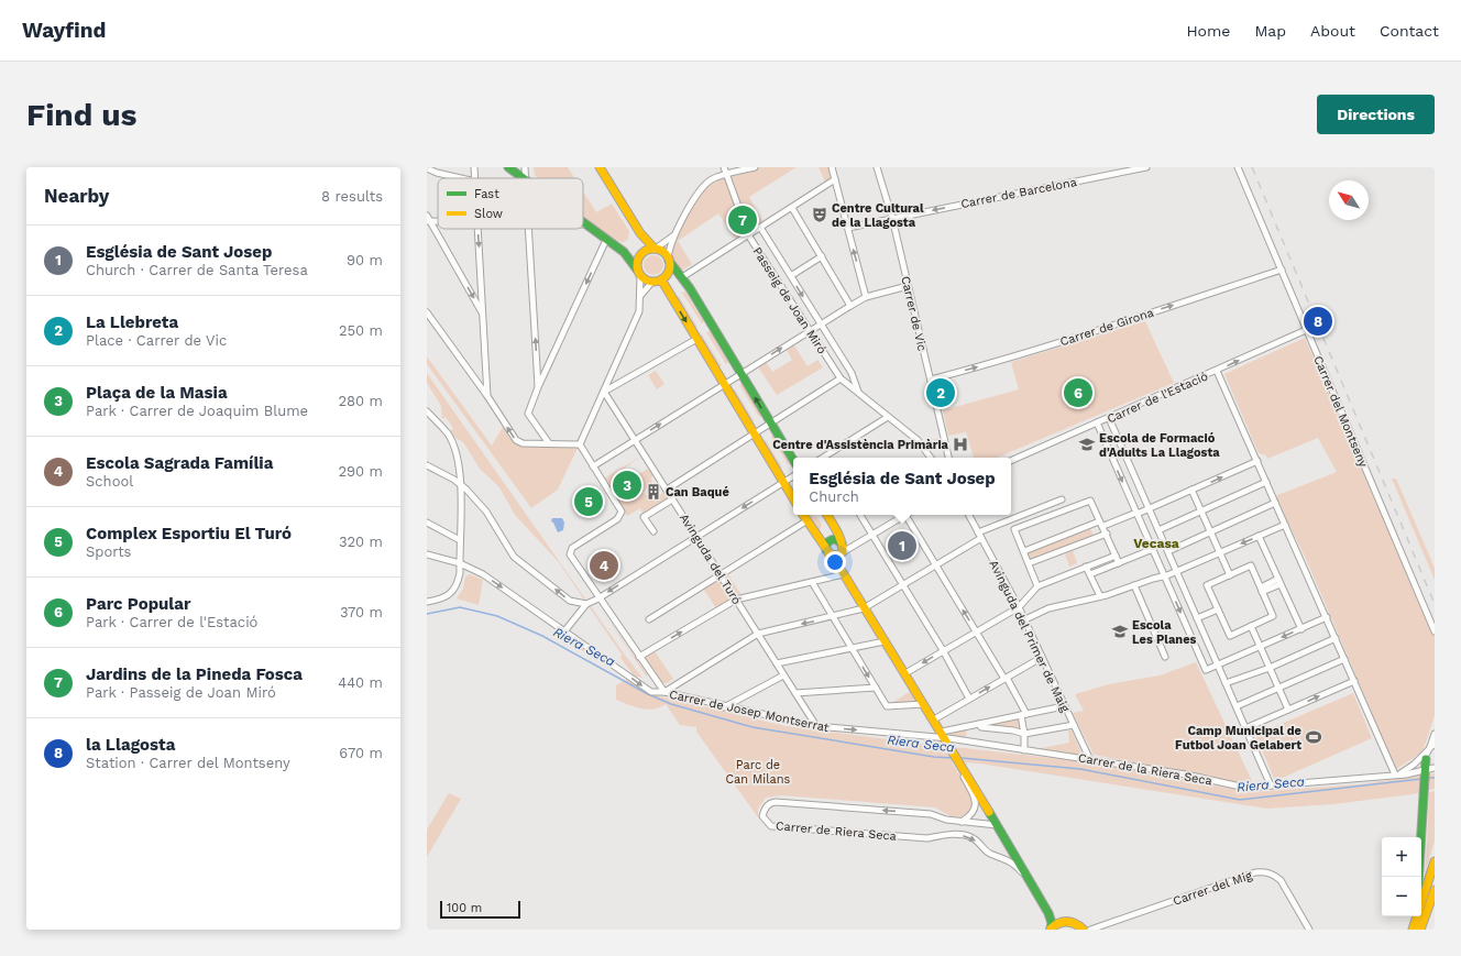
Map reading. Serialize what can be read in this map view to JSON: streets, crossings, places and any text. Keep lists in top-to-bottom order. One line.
{"streets":{"street":["Carrer de Barcelona","Passeig de Joan Miró","Carrer de Vic","Carrer de Girona","Carrer de l'Estació","Carrer del Montseny","Avinguda del Turó","Avinguda del Primer de Maig","Carrer de Josep Montserrat","Carrer de la Riera Seca","Carrer de Riera Seca","Carrer del Mig"]},"crossings":[["Carrer de Barcelona","Carrer de Vic"],["Carrer de Vic","Carrer de Girona"],["Carrer de Girona","Carrer del Montseny"],["Carrer de l'Estació","Carrer del Montseny"],["Avinguda del Turó","Carrer de Josep Montserrat"],["Avinguda del Primer de Maig","Carrer de la Riera Seca"],["Carrer de Josep Montserrat","Carrer de la Riera Seca"]],"one_way":["Carrer de Barcelona","Carrer de Girona"],"districts":["Vecasa"],"water":["Riera Seca"],"parks":["Parc de Can Milans"],"places":{"theatre":["Centre Cultural de la Llagosta"],"hospital":["Centre d'Assistència Primària"],"school or university":["Escola de Formació d'Adults La Llagosta","Escola Les Planes"],"building":["Can Baqué"],"sports":["Camp Municipal de Futbol Joan Gelabert"]},"legend":["Fast","Slow"],"scale_bar":"100 m","north":"top left","page":{"header":"Wayfind","nav":["Home","Map","About","Contact"],"buttons":"Directions","title":"Find us","heading":["Nearby","8 results"],"pins":["7","8","2","6","3","5","1","4"],"list":[{"mark":"1","name":"Església de Sant Josep","note":"Church · Carrer de Santa Teresa","value":"90 m"},{"mark":"2","name":"La Llebreta","note":"Place · Carrer de Vic","value":"250 m"},{"mark":"3","name":"Plaça de la Masia","note":"Park · Carrer de Joaquim Blume","value":"280 m"},{"mark":"4","name":"Escola Sagrada Família","note":"School","value":"290 m"},{"mark":"5","name":"Complex Esportiu El Turó","note":"Sports","value":"320 m"},{"mark":"6","name":"Parc Popular","note":"Park · Carrer de l'Estació","value":"370 m"},{"mark":"7","name":"Jardins de la Pineda Fosca","note":"Park · Passeig de Joan Miró","value":"440 m"},{"mark":"8","name":"la Llagosta","note":"Station · Carrer del Montseny","value":"670 m"}],"popup":["Església de Sant Josep","Church"],"map_buttons":["+","−"],"scale":"100 m"}}
